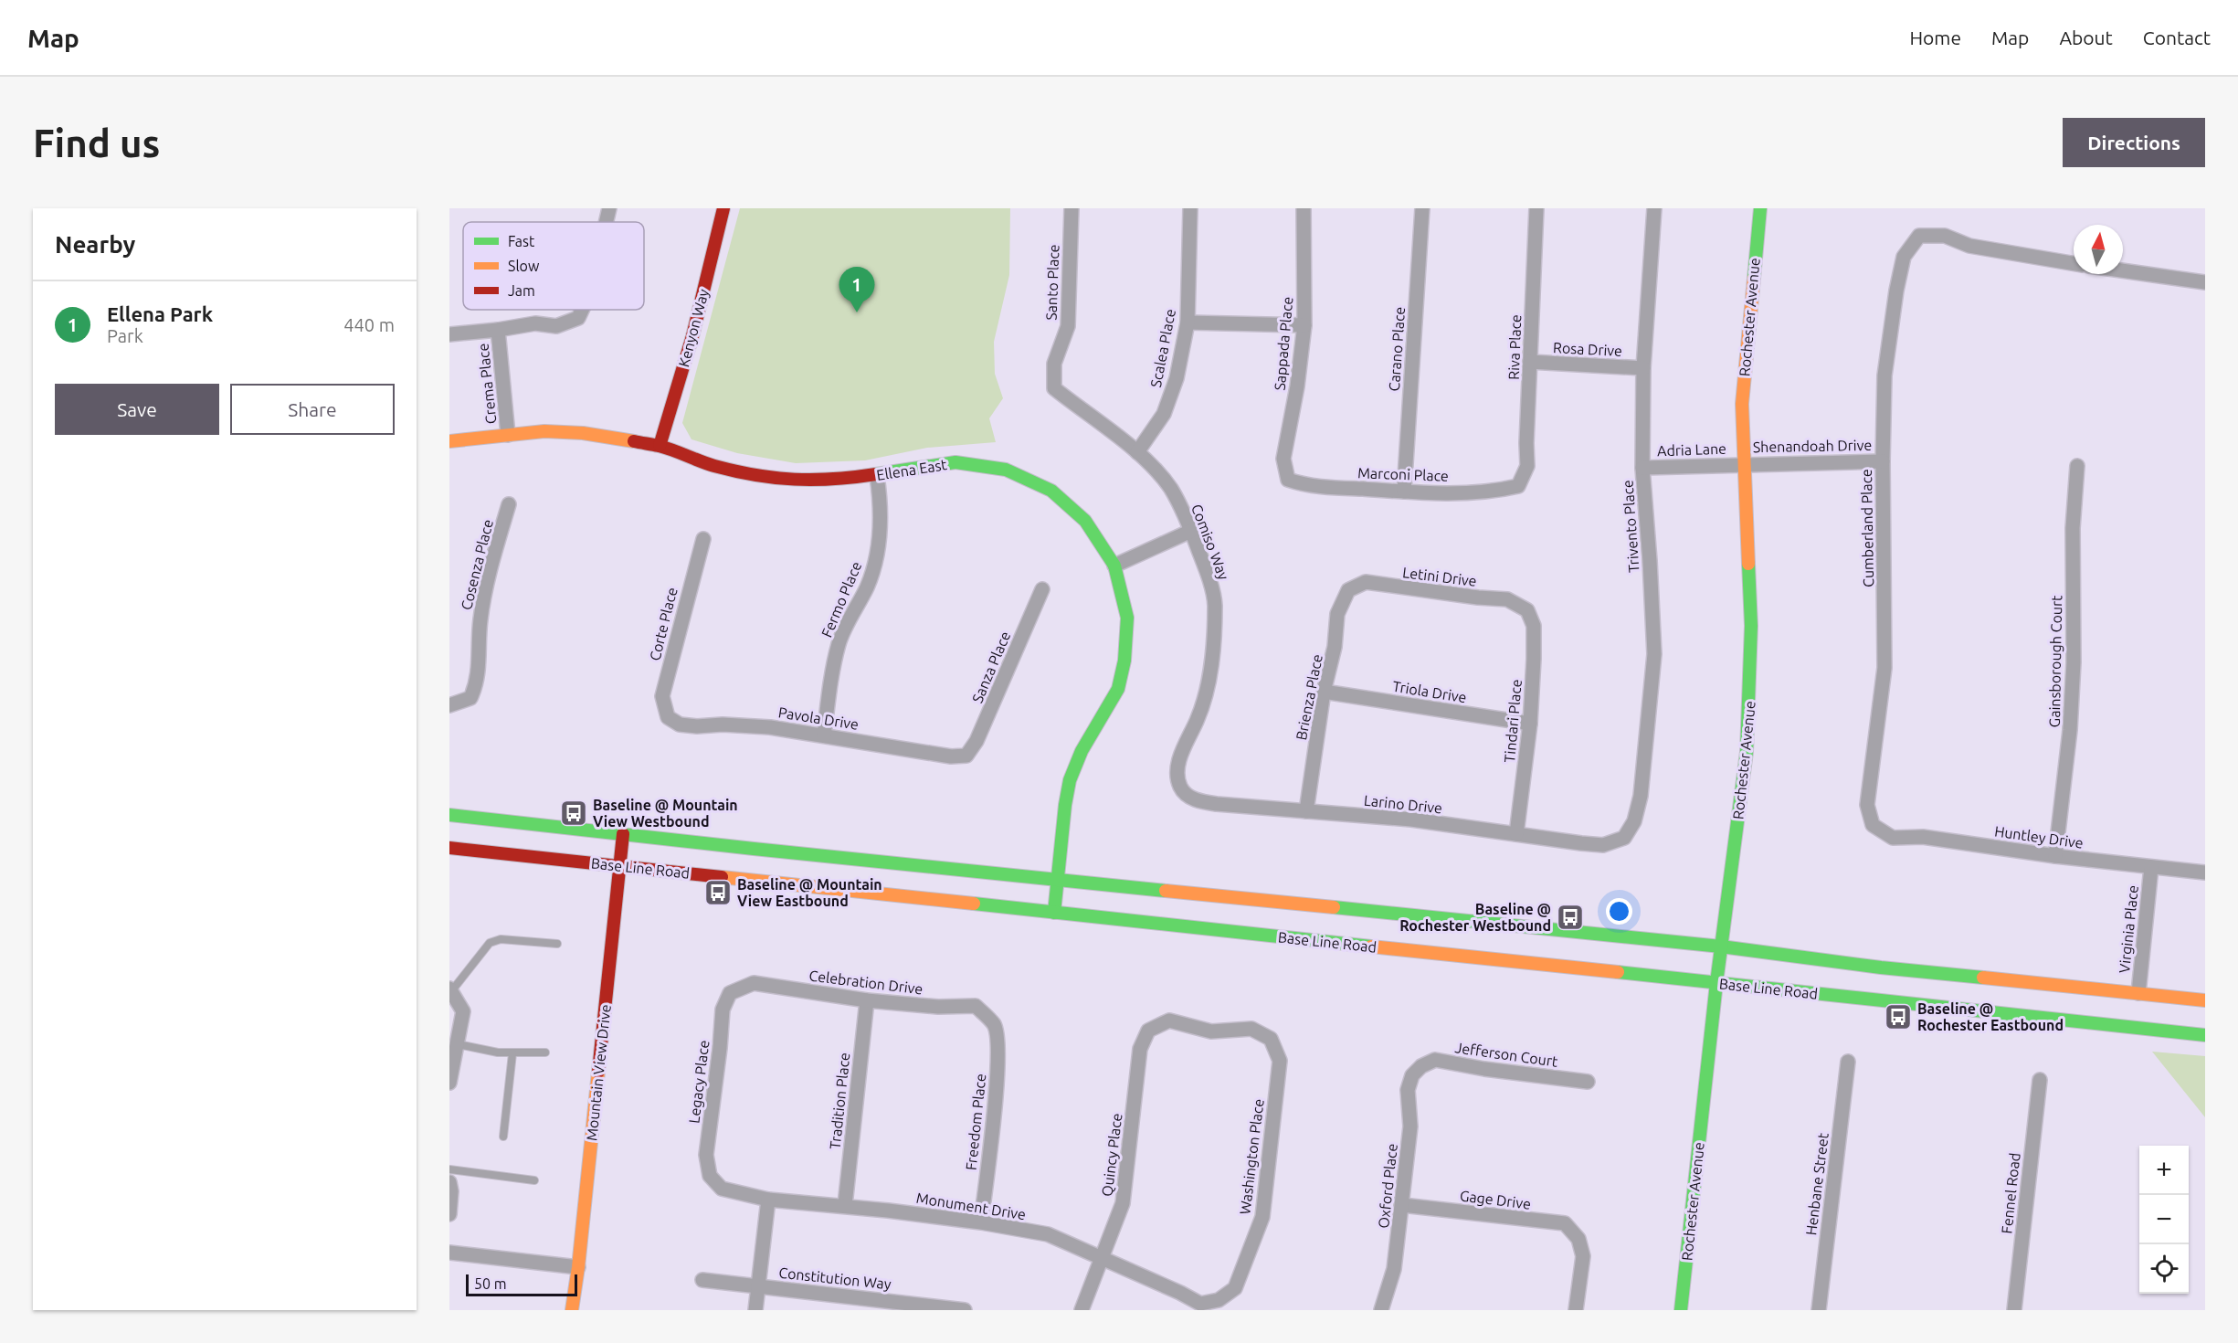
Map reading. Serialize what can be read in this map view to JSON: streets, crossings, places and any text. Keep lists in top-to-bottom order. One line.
{"streets":{"main road":["Rochester Avenue","Kenyon Way","Ellena East","Base Line Road","Mountain View Drive"],"street":["Santo Place","Sappada Place","Riva Place","Scalea Place","Carano Place","Rosa Drive","Crema Place","Shenandoah Drive","Adria Lane","Marconi Place","Trivento Place","Cumberland Place","Comiso Way","Cosenza Place","Letini Drive","Fermo Place","Corte Place","Gainsborough Court","Sanza Place","Triola Drive","Brienza Place","Pavola Drive","Tindari Place","Larino Drive","Huntley Drive","Virginia Place","Celebration Drive","Jefferson Court","Legacy Place","Tradition Place","Freedom Place","Quincy Place","Washington Place","Henbane Street","Oxford Place","Fennel Road","Gage Drive","Monument Drive","Constitution Way"]},"crossings":[["Santo Place","Comiso Way"],["Rochester Avenue","Shenandoah Drive"],["Rochester Avenue","Adria Lane"],["Rochester Avenue","Base Line Road"],["Kenyon Way","Ellena East"],["Sappada Place","Marconi Place"],["Riva Place","Rosa Drive"],["Riva Place","Marconi Place"],["Scalea Place","Comiso Way"],["Carano Place","Marconi Place"],["Rosa Drive","Trivento Place"],["Crema Place","Ellena East"],["Shenandoah Drive","Adria Lane"],["Shenandoah Drive","Cumberland Place"],["Adria Lane","Trivento Place"],["Ellena East","Fermo Place"],["Ellena East","Base Line Road"],["Trivento Place","Larino Drive"],["Cumberland Place","Huntley Drive"],["Comiso Way","Larino Drive"],["Letini Drive","Brienza Place"],["Letini Drive","Tindari Place"],["Fermo Place","Pavola Drive"],["Corte Place","Pavola Drive"],["Gainsborough Court","Huntley Drive"],["Sanza Place","Pavola Drive"],["Triola Drive","Brienza Place"],["Triola Drive","Tindari Place"],["Brienza Place","Larino Drive"],["Tindari Place","Larino Drive"],["Huntley Drive","Virginia Place"],["Base Line Road","Mountain View Drive"],["Celebration Drive","Legacy Place"],["Celebration Drive","Tradition Place"],["Celebration Drive","Freedom Place"],["Jefferson Court","Oxford Place"],["Legacy Place","Monument Drive"],["Tradition Place","Monument Drive"],["Freedom Place","Monument Drive"],["Quincy Place","Washington Place"],["Quincy Place","Monument Drive"],["Washington Place","Monument Drive"],["Oxford Place","Gage Drive"]],"places":{"bus stop":["Baseline @ Mountain View Westbound","Baseline @ Mountain View Eastbound","Baseline @ Rochester Westbound","Baseline @ Rochester Eastbound"]},"legend":["Fast","Slow","Jam"],"scale_bar":"50 m","north":"top","page":{"header":"Map","nav":["Home","Map","About","Contact"],"buttons":["Directions",["Save","Share"]],"title":"Find us","heading":"Nearby","pins":"1","list":[{"mark":"1","name":"Ellena Park","note":"Park","value":"440 m"}],"map_buttons":["+","−"],"scale":"50 m"}}
